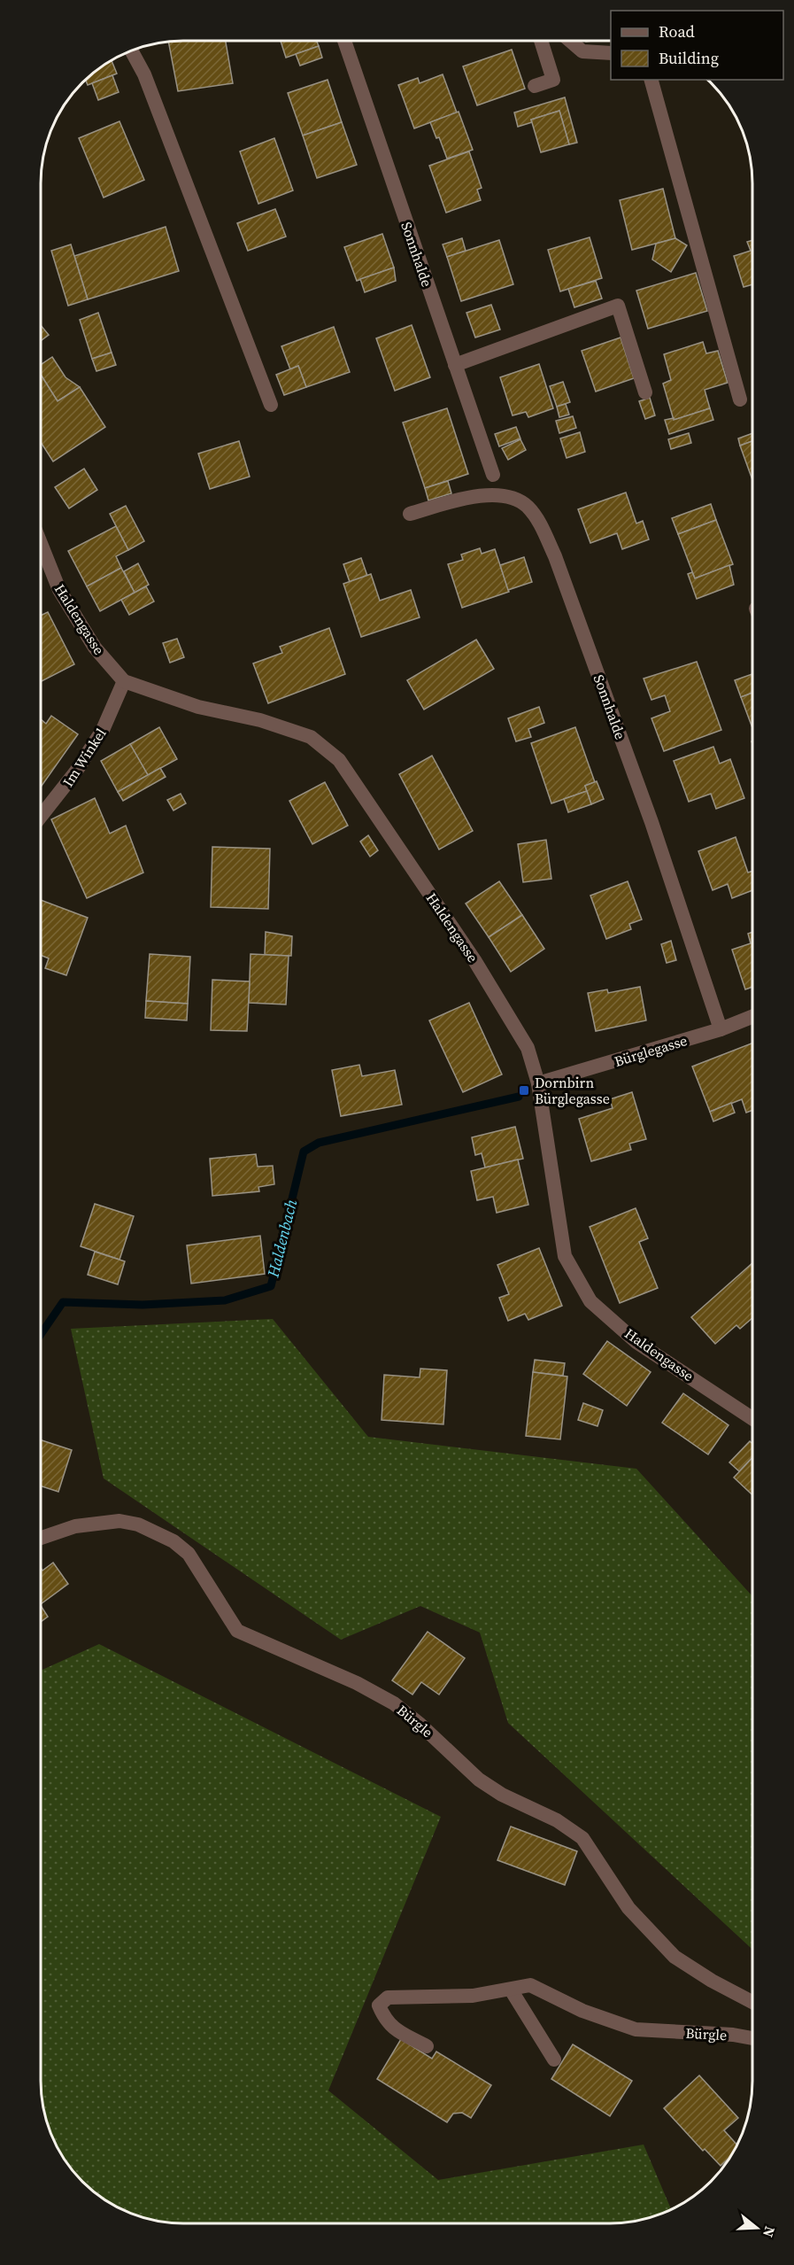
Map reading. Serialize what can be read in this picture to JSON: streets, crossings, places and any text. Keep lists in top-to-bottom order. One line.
{"streets":{"street":["Sonnhalde","Haldengasse","Im Winkel","Bürglegasse","Bürgle"]},"crossings":[["Sonnhalde","Bürglegasse"],["Haldengasse","Im Winkel"],["Haldengasse","Bürglegasse"]],"water":["Haldenbach"],"places":{"transit":["Dornbirn Bürglegasse"]},"legend":["Road","Building"],"north":"right"}
